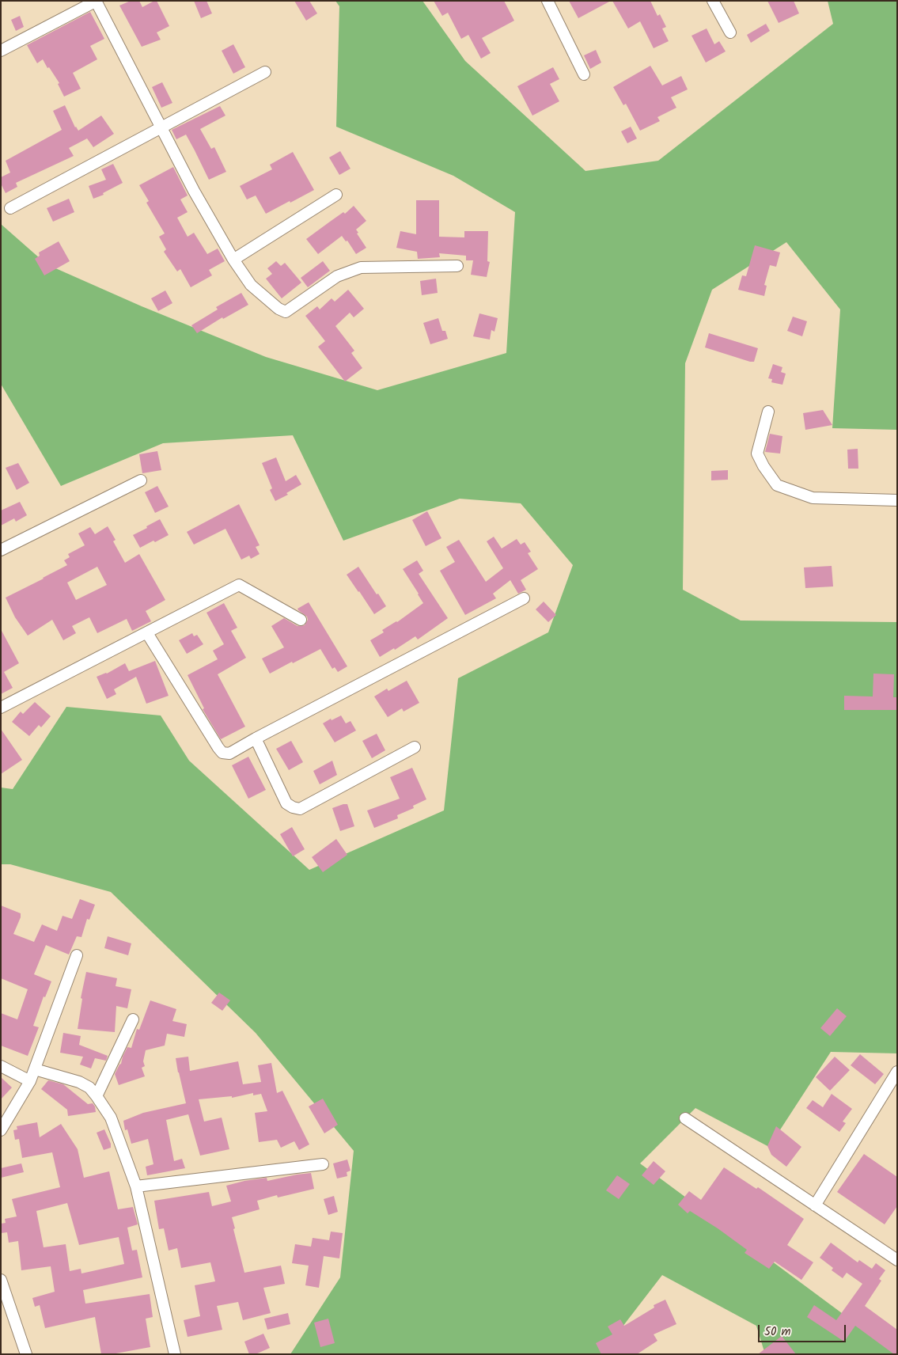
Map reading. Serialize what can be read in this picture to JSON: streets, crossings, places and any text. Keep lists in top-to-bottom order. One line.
{"scale_bar":"50 m"}
